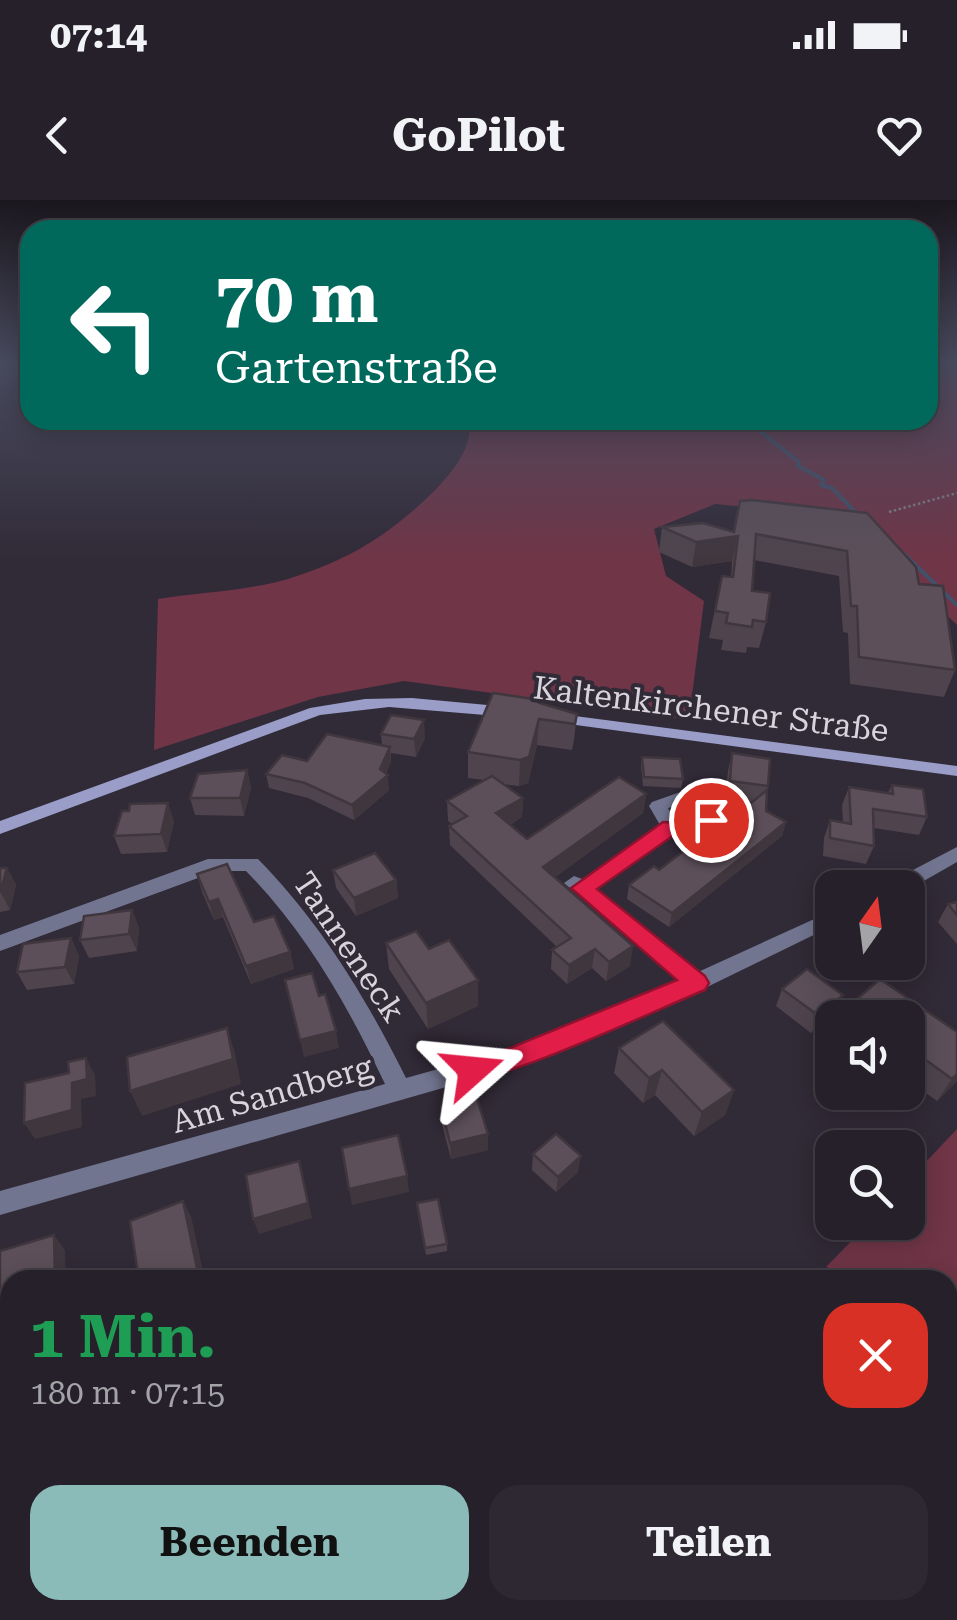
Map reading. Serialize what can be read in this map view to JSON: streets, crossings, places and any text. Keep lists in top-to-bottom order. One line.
{"streets":{"main road":["Kaltenkirchener Straße"],"street":["Tanneneck","Am Sandberg"]},"crossings":[["Tanneneck","Am Sandberg"]],"north":"top","page":{"status":"07:14","header":"GoPilot","turn":["70 m","Gartenstraße"],"heading":["1 Min.","180 m · 07:15"],"buttons":["Beenden","Teilen"]}}
